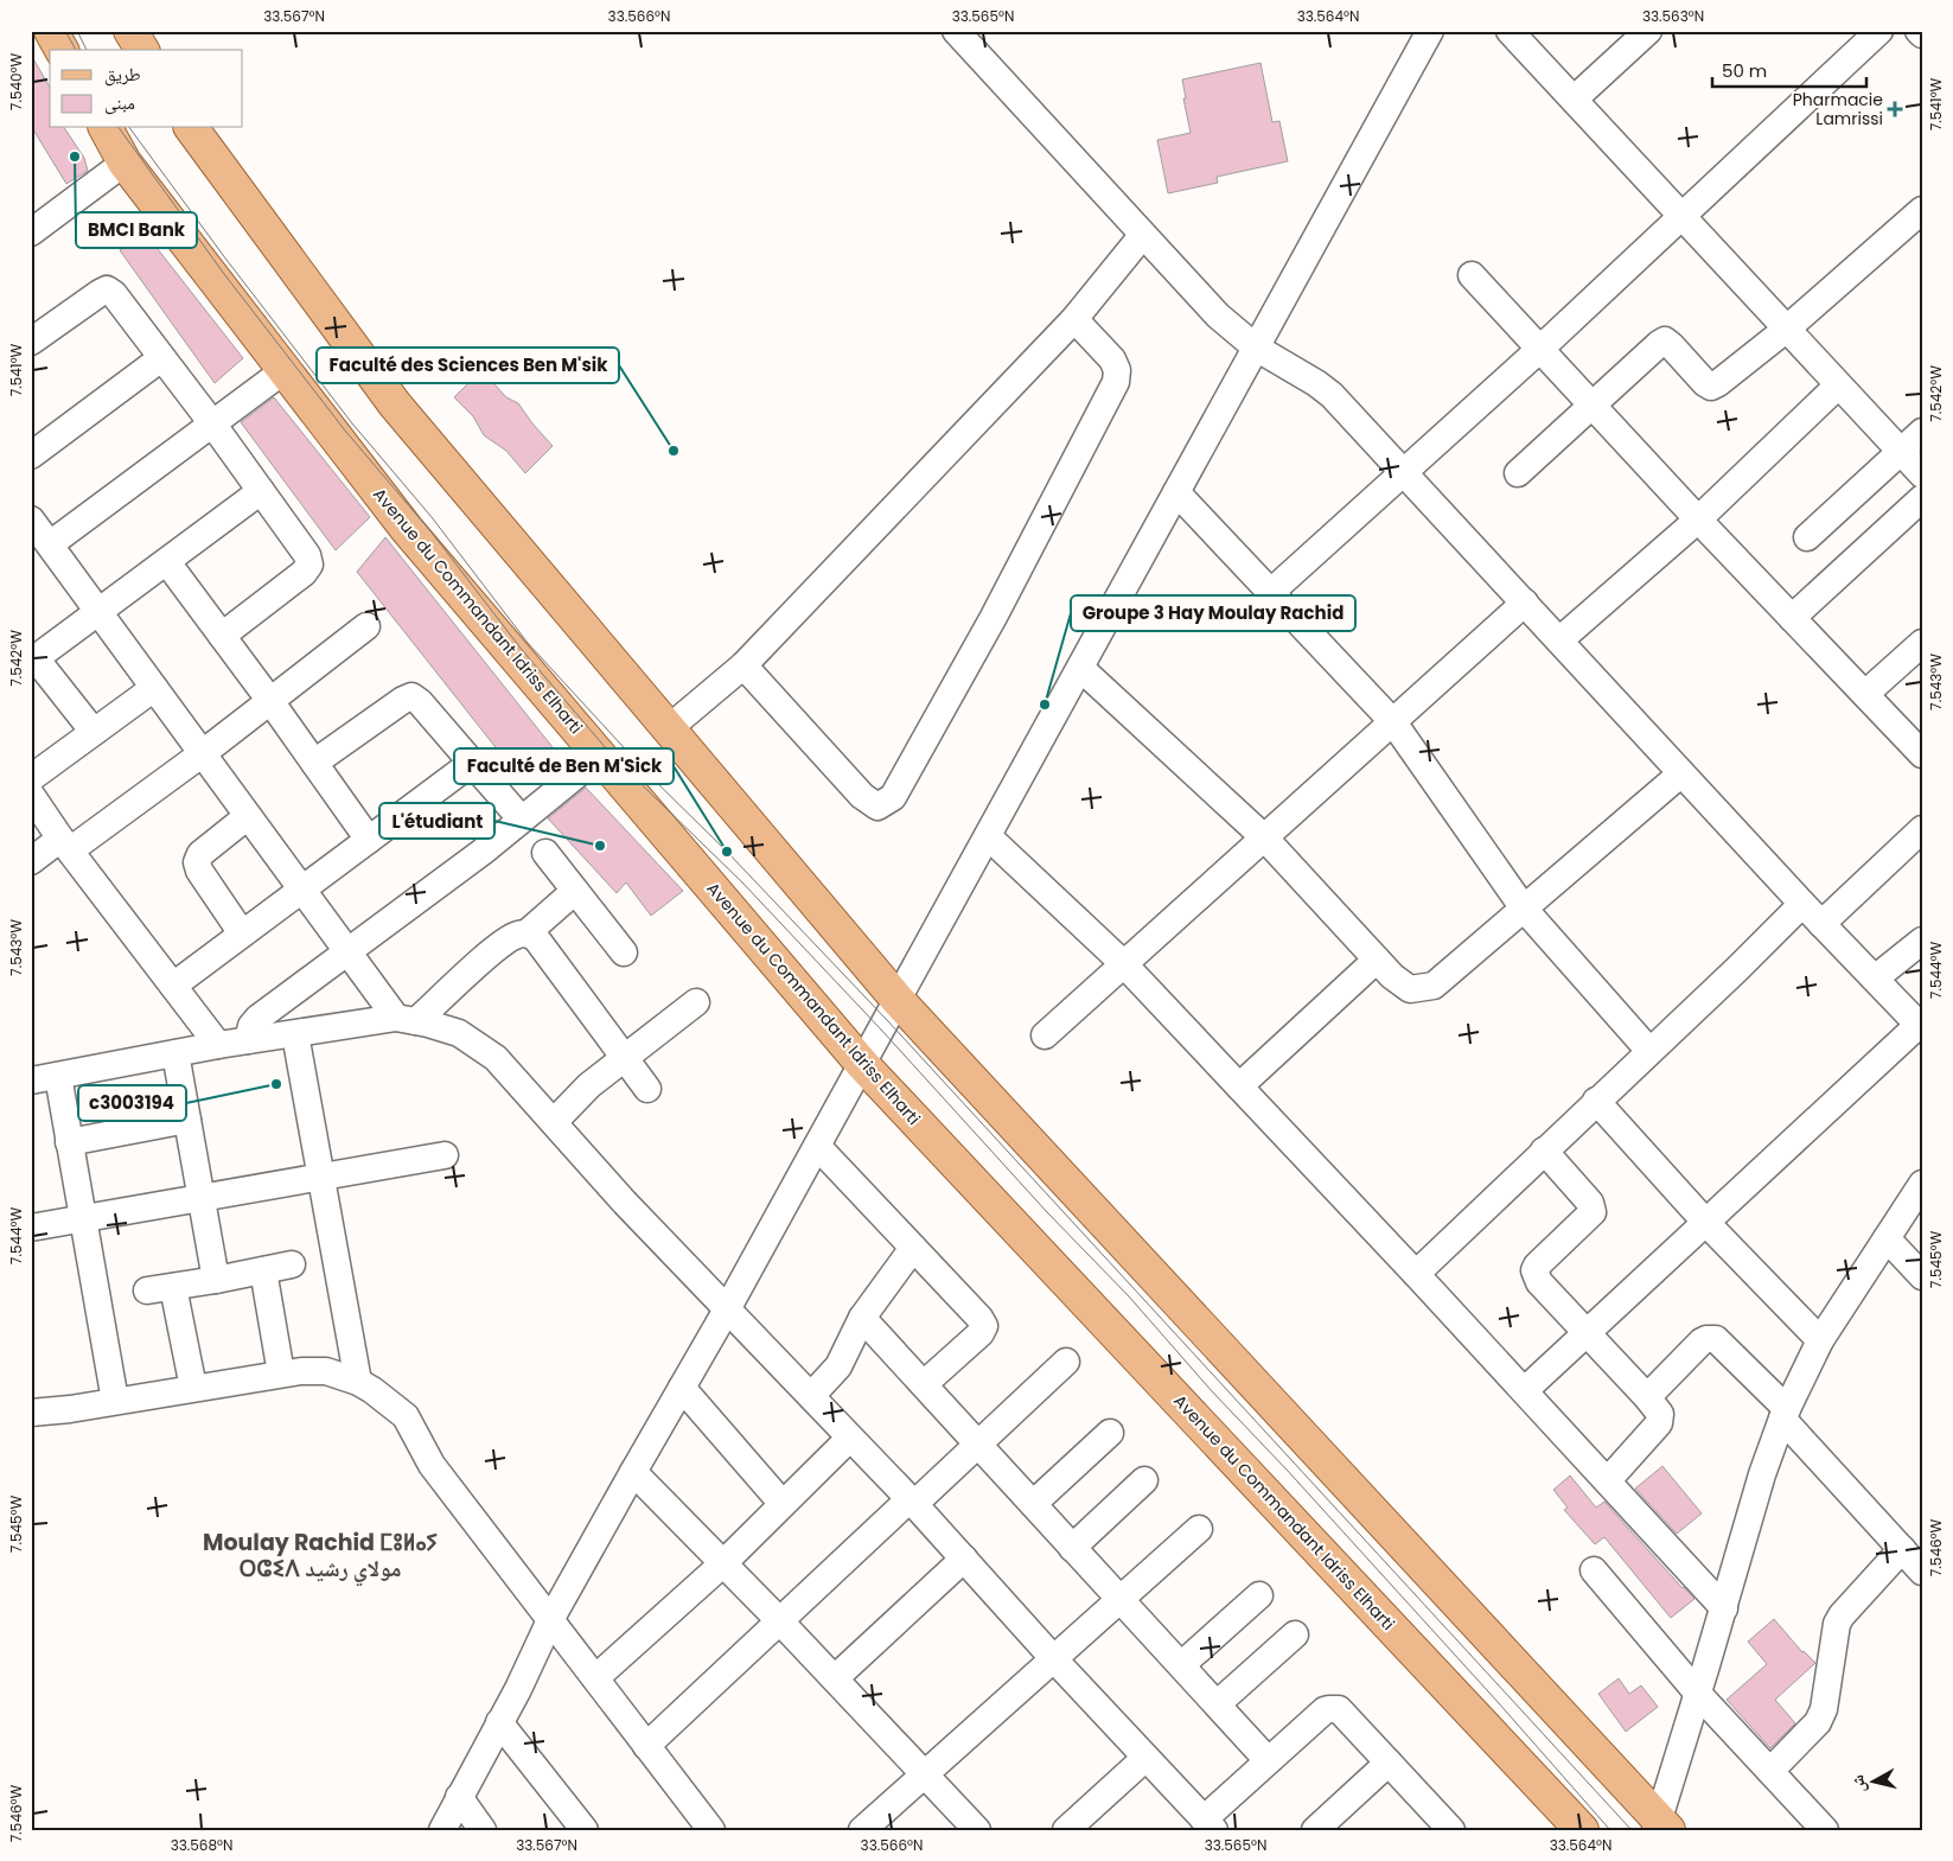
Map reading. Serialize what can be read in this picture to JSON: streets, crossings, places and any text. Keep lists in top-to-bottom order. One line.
{"streets":{"main road":["Avenue du Commandant Idriss Elharti"]},"districts":["Moulay Rachid ⵎⵓⵍⴰⵢ ⵔⵛⵉⴷ مولاي رشيد"],"places":{"health":["Pharmacie Lamrissi"],"other":["BMCI Bank","Faculté des Sciences Ben M'sik","Groupe 3 Hay Moulay Rachid","L'étudiant","Faculté de Ben M'Sick","c3003194"]},"legend":["طريق","مبنى"],"scale_bar":"50 m","north":"left","coordinates":["33.567°N","33.566°N","33.565°N","33.564°N","33.563°N","7.540°W","7.541°W","7.542°W","7.543°W","7.544°W","7.545°W","7.546°W","33.568°N"]}
